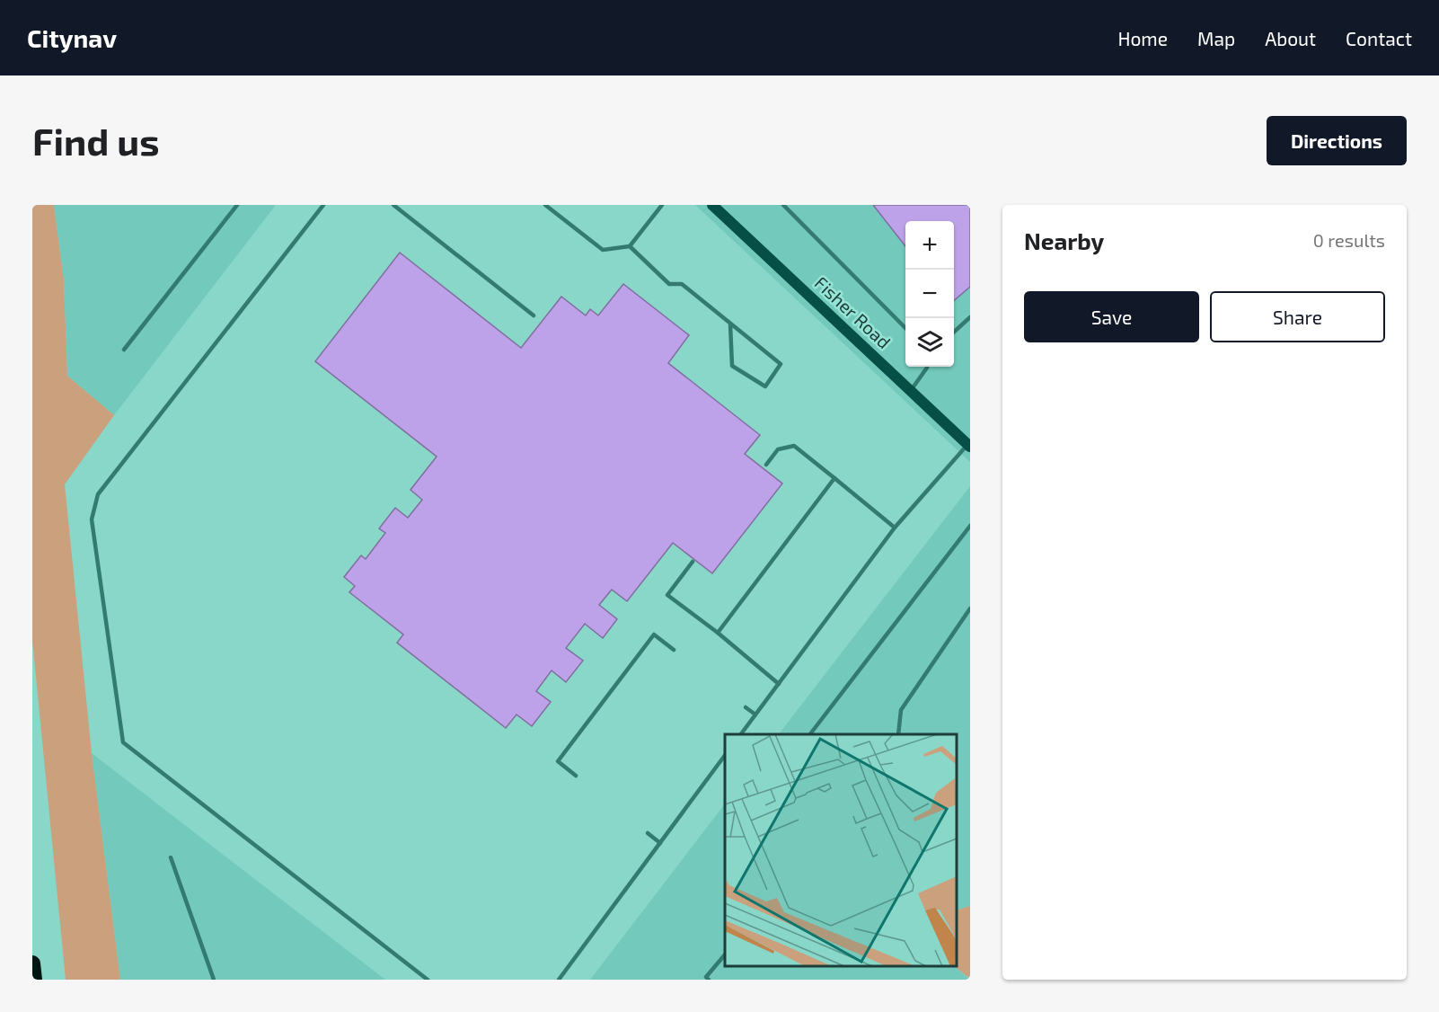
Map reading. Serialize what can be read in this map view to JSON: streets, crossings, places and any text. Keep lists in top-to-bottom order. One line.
{"streets":{"main road":["Fisher Road"]},"page":{"header":"Citynav","nav":["Home","Map","About","Contact"],"buttons":["Directions",["Save","Share"]],"title":"Find us","heading":["Nearby","0 results"],"map_buttons":["+","−"]}}
